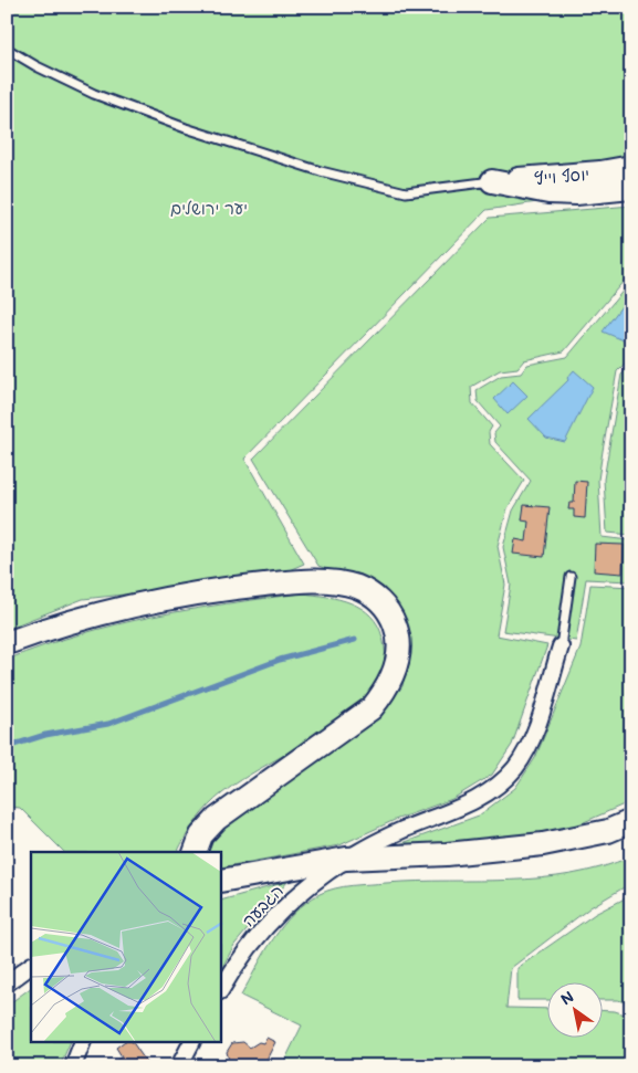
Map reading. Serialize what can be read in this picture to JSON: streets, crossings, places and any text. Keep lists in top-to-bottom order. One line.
{"streets":{"main road":["יוסף וייץ"],"street":["הגבעה"]},"parks":["יער ירושלים"],"north":"top left"}
